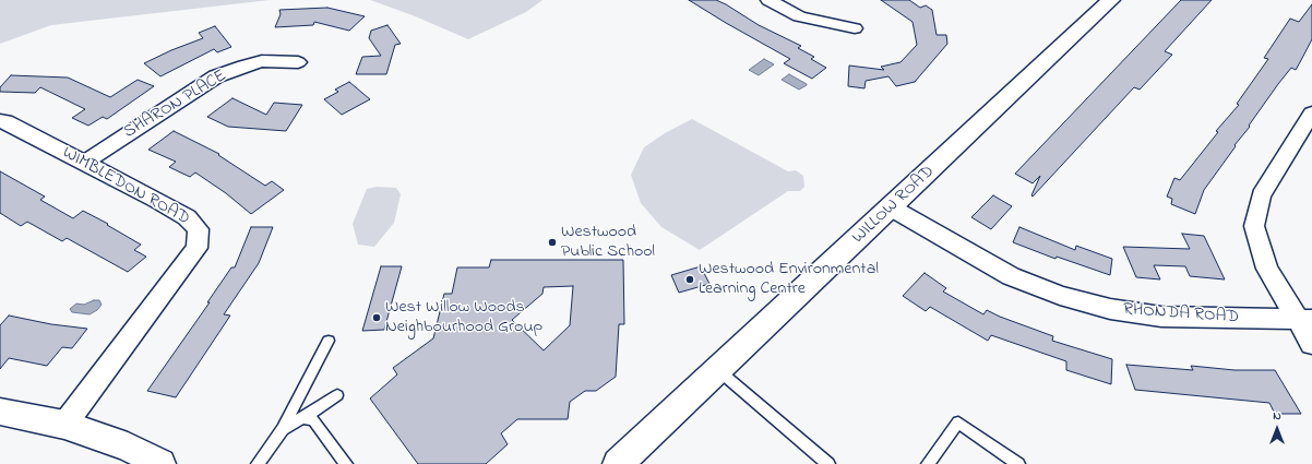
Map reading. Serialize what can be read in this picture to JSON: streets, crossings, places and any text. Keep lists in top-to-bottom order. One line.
{"streets":{"main road":["WILLOW ROAD"],"street":["SHARON PLACE","WIMBLEDON ROAD","RHONDA ROAD"]},"crossings":[["SHARON PLACE","WIMBLEDON ROAD"],["WILLOW ROAD","RHONDA ROAD"]],"places":["Westwood Public School","Westwood Environmental Learning Centre","West Willow Woods Neighbourhood Group"],"north":"top"}
